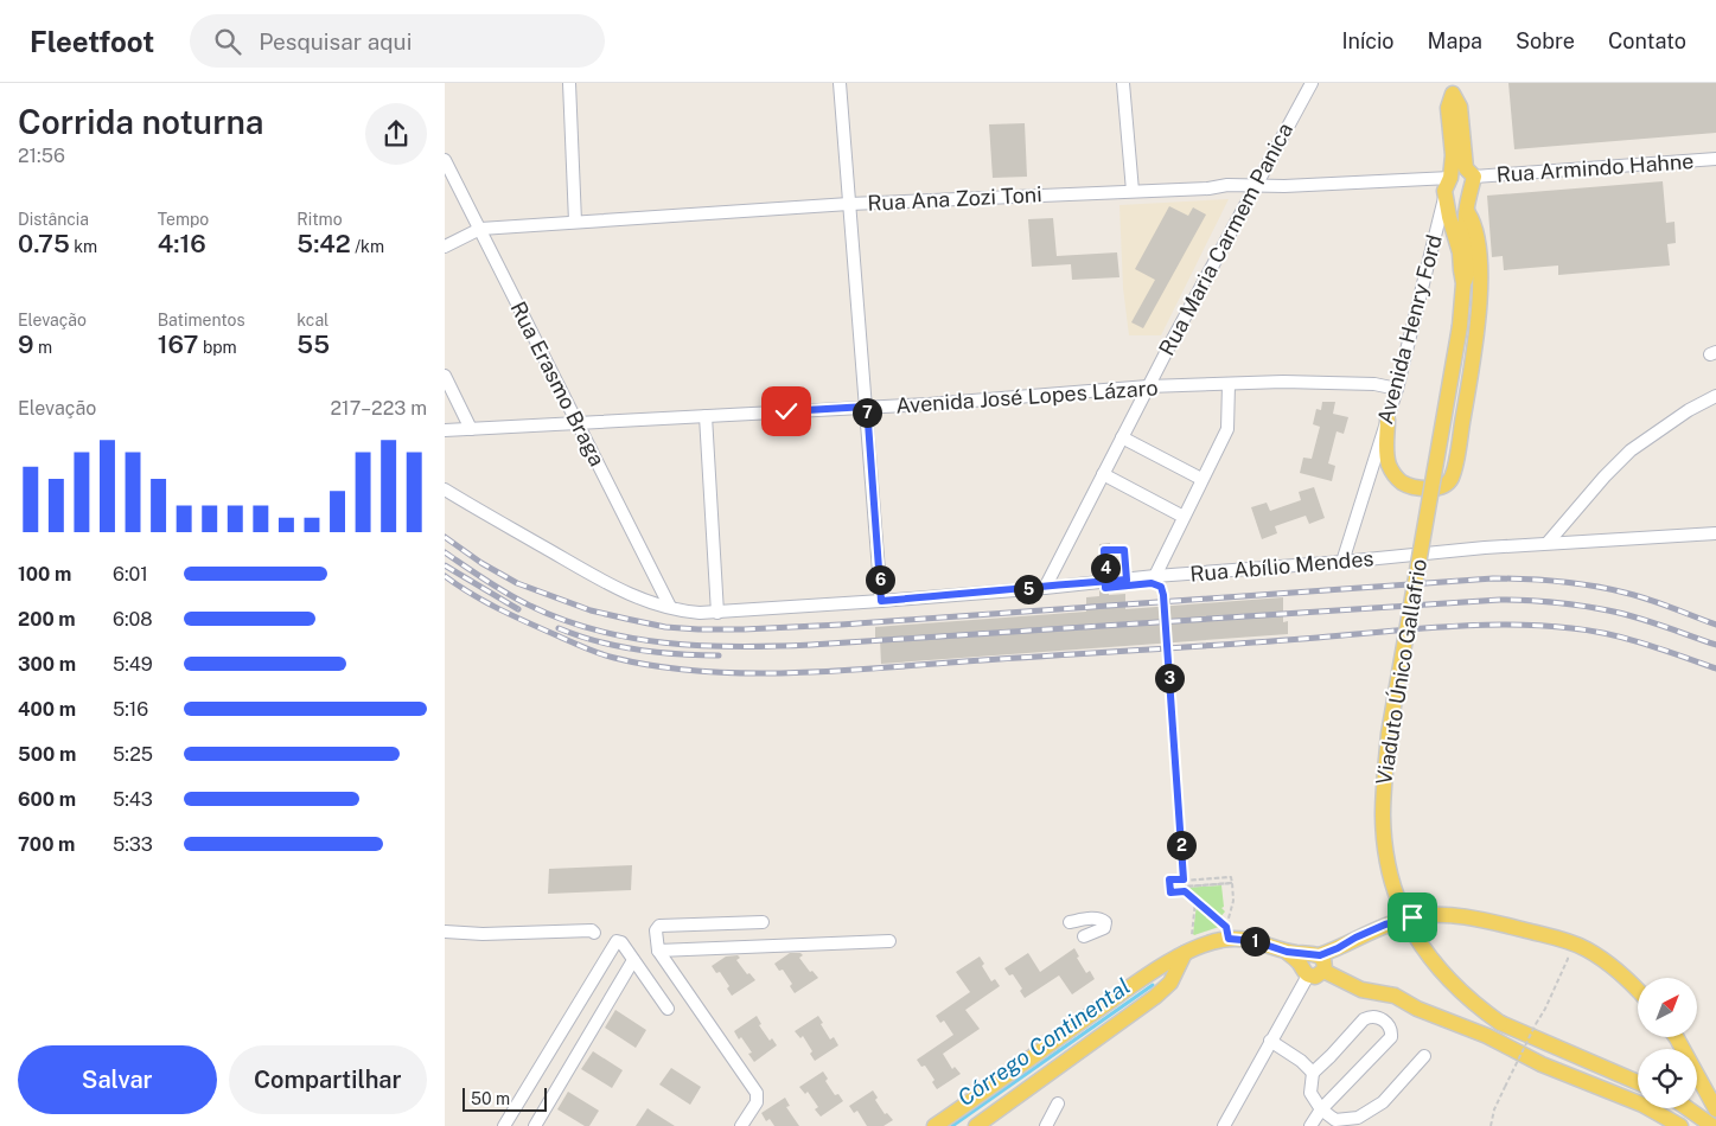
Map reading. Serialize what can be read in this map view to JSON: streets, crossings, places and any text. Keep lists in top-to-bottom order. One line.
{"streets":{"main road":["Avenida Henry Ford","Viaduto Único Gallafrio"],"street":["Rua Armindo Hahne","Rua Ana Zozi Toni","Rua Maria Carmem Panica","Rua Erasmo Braga","Avenida José Lopes Lázaro","Rua Abílio Mendes"]},"crossings":[["Rua Armindo Hahne","Avenida Henry Ford"],["Rua Armindo Hahne","Viaduto Único Gallafrio"],["Rua Ana Zozi Toni","Rua Maria Carmem Panica"],["Rua Ana Zozi Toni","Avenida Henry Ford"],["Rua Ana Zozi Toni","Rua Erasmo Braga"],["Rua Ana Zozi Toni","Viaduto Único Gallafrio"],["Rua Maria Carmem Panica","Avenida José Lopes Lázaro"],["Rua Maria Carmem Panica","Rua Abílio Mendes"],["Avenida Henry Ford","Avenida José Lopes Lázaro"],["Avenida Henry Ford","Rua Abílio Mendes"],["Avenida Henry Ford","Viaduto Único Gallafrio"],["Rua Erasmo Braga","Avenida José Lopes Lázaro"],["Rua Erasmo Braga","Rua Abílio Mendes"]],"water":["Córrego Continental"],"scale_bar":"50 m","north":"top right","page":{"header":"Fleetfoot","search":"Pesquisar aqui","nav":["Início","Mapa","Sobre","Contato"],"heading":["Corrida noturna","21:56"],"stats":[["Distância","0.75 km"],["Tempo","4:16"],["Ritmo","5:42 /km"],["Elevação","9 m"],["Batimentos","167 bpm"],["kcal","55"]],"chart":["Elevação","217–223 m"],"pins":["7","4","6","5","3","2","1"],"list":[{"name":"100 m","note":"6:01"},{"name":"200 m","note":"6:08"},{"name":"300 m","note":"5:49"},{"name":"400 m","note":"5:16"},{"name":"500 m","note":"5:25"},{"name":"600 m","note":"5:43"},{"name":"700 m","note":"5:33"}],"buttons":["Salvar","Compartilhar"],"scale":"50 m"}}
